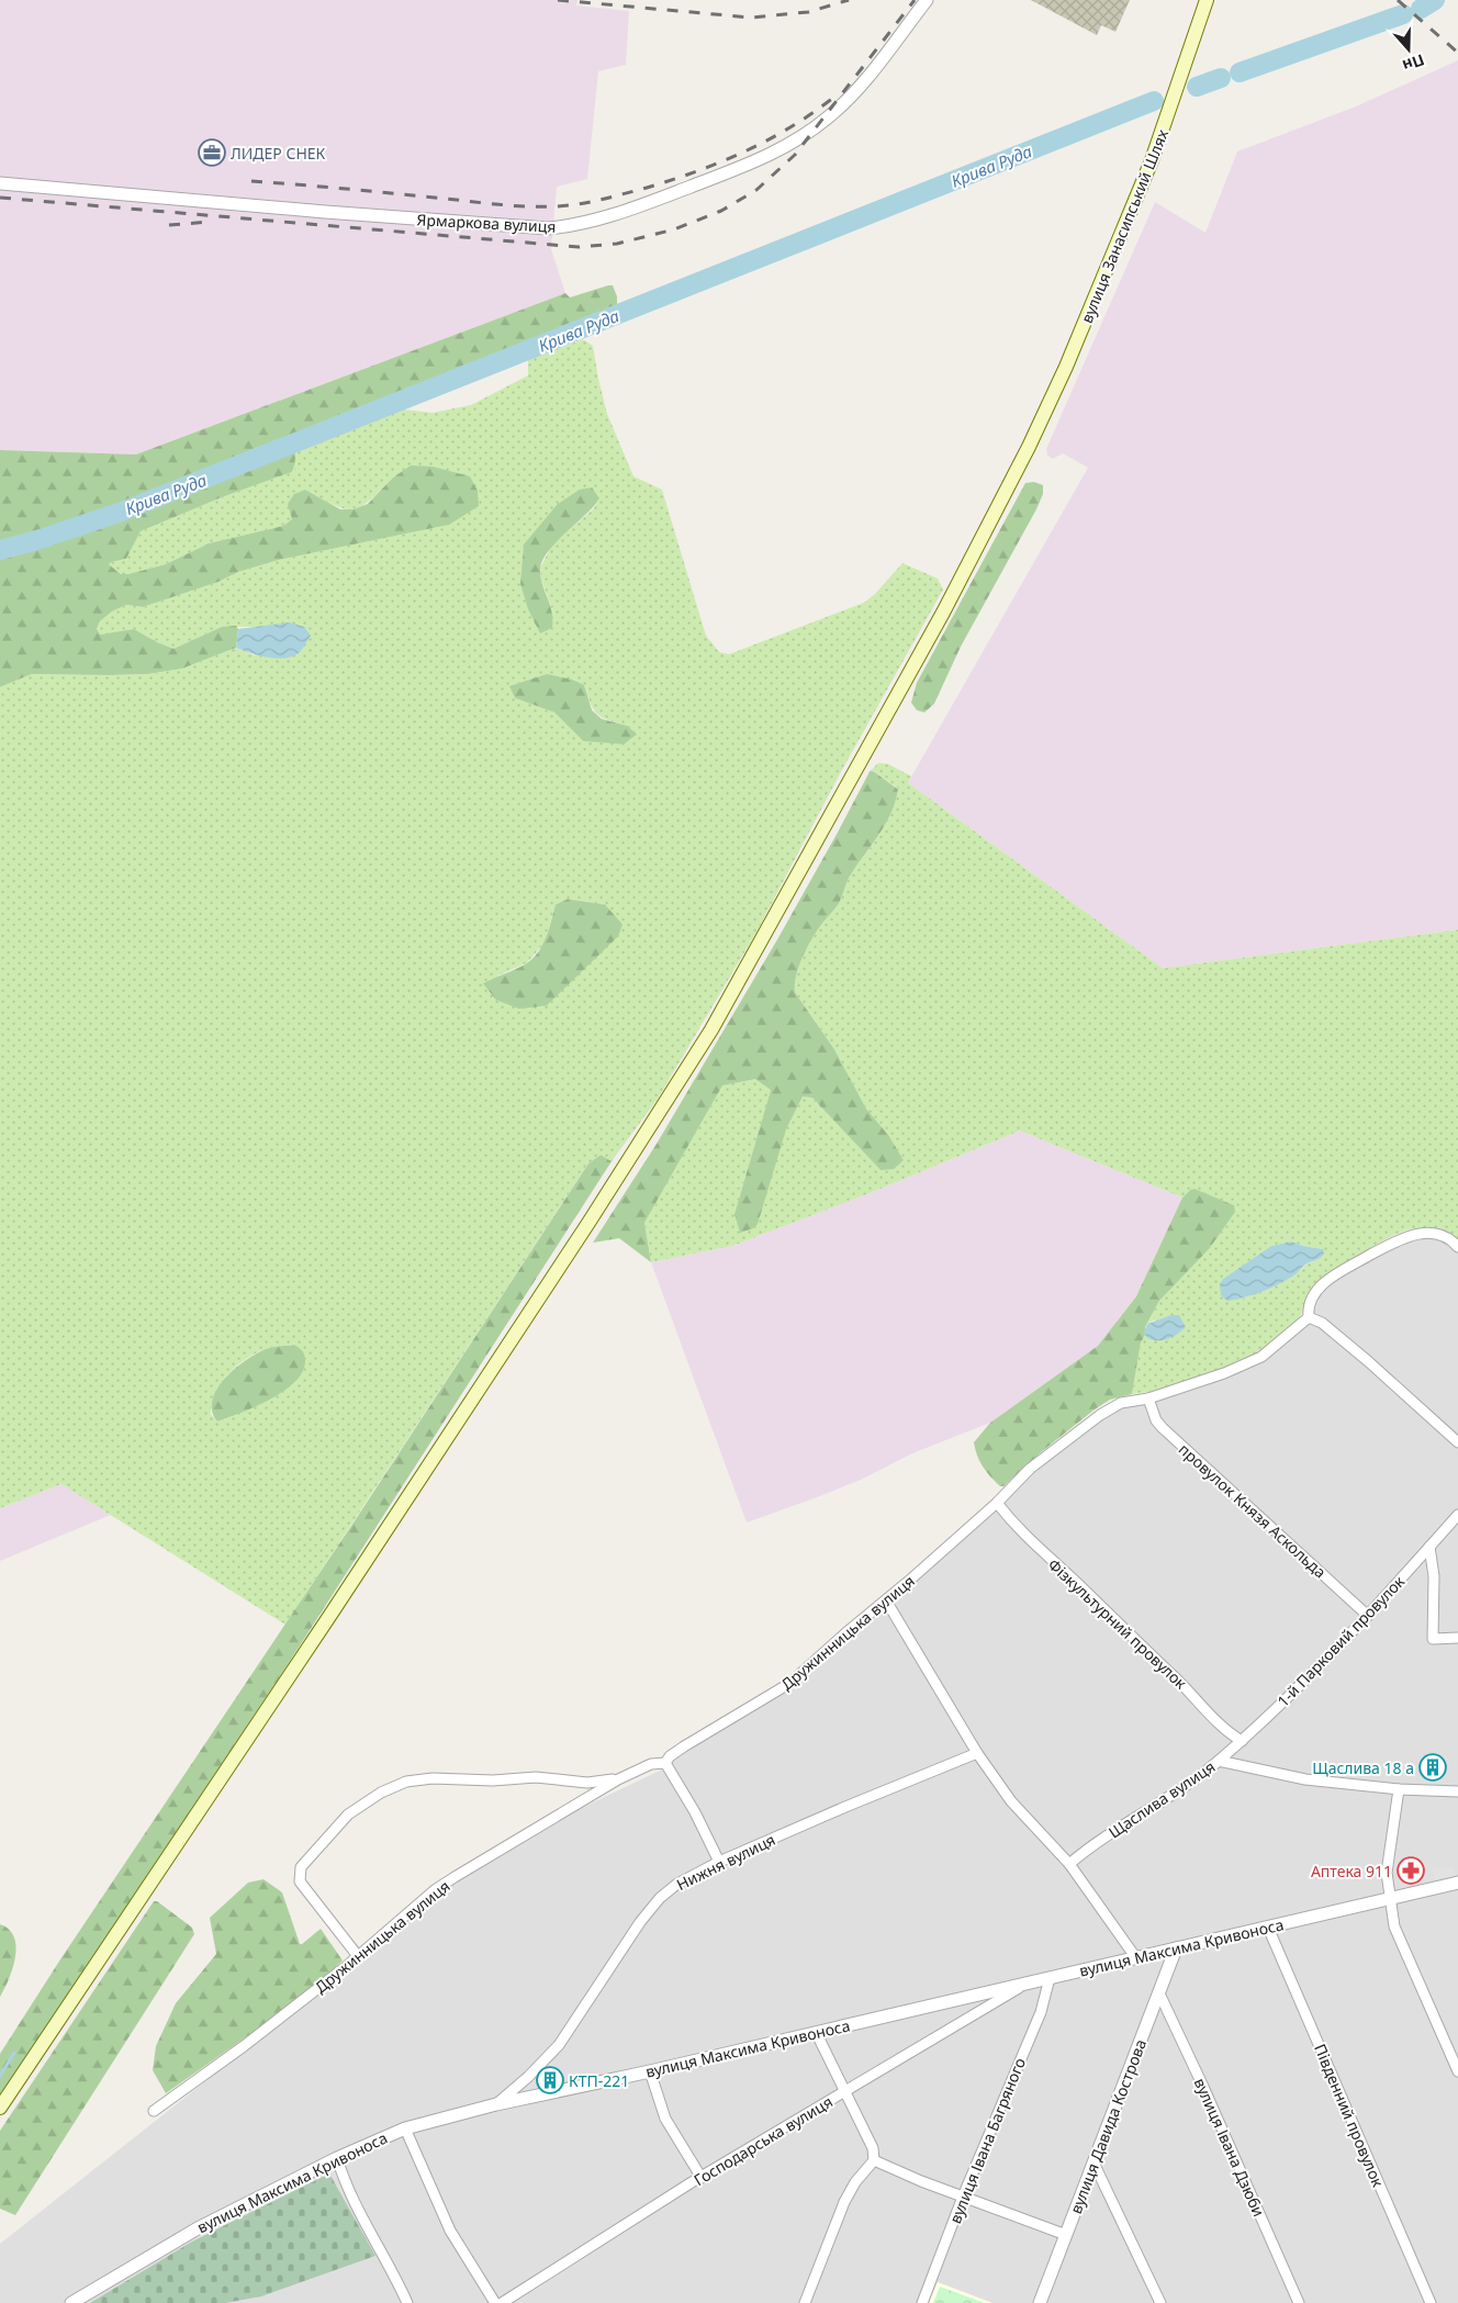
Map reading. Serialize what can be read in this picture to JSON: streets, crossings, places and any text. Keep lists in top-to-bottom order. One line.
{"streets":{"main road":["вулиця Занасипський Шлях"],"street":["Ярмаркова вулиця","провулок Князя Аскольда","Фізкультурний провулок","Дружинницька вулиця","1-й Парковий провулок","Щаслива вулиця","Нижня вулиця","вулиця Максима Кривоноса","Південний провулок","вулиця Давида Кострова","Господарська вулиця","вулиця Івана Багряного","вулиця Івана Дзюби"]},"crossings":[["провулок Князя Аскольда","Дружинницька вулиця"],["провулок Князя Аскольда","1-й Парковий провулок"],["Фізкультурний провулок","Дружинницька вулиця"],["Фізкультурний провулок","1-й Парковий провулок"],["1-й Парковий провулок","Щаслива вулиця"],["Нижня вулиця","вулиця Максима Кривоноса"],["вулиця Максима Кривоноса","Південний провулок"],["вулиця Максима Кривоноса","вулиця Давида Кострова"],["вулиця Максима Кривоноса","Господарська вулиця"],["вулиця Максима Кривоноса","вулиця Івана Багряного"],["вулиця Давида Кострова","вулиця Івана Дзюби"]],"water":["Крива Руда"],"places":{"office":["ЛИДЕР СНЕК"],"building":["Щаслива 18 а","КТП-221"],"pharmacy":["Аптека 911"]},"north":"bottom"}
